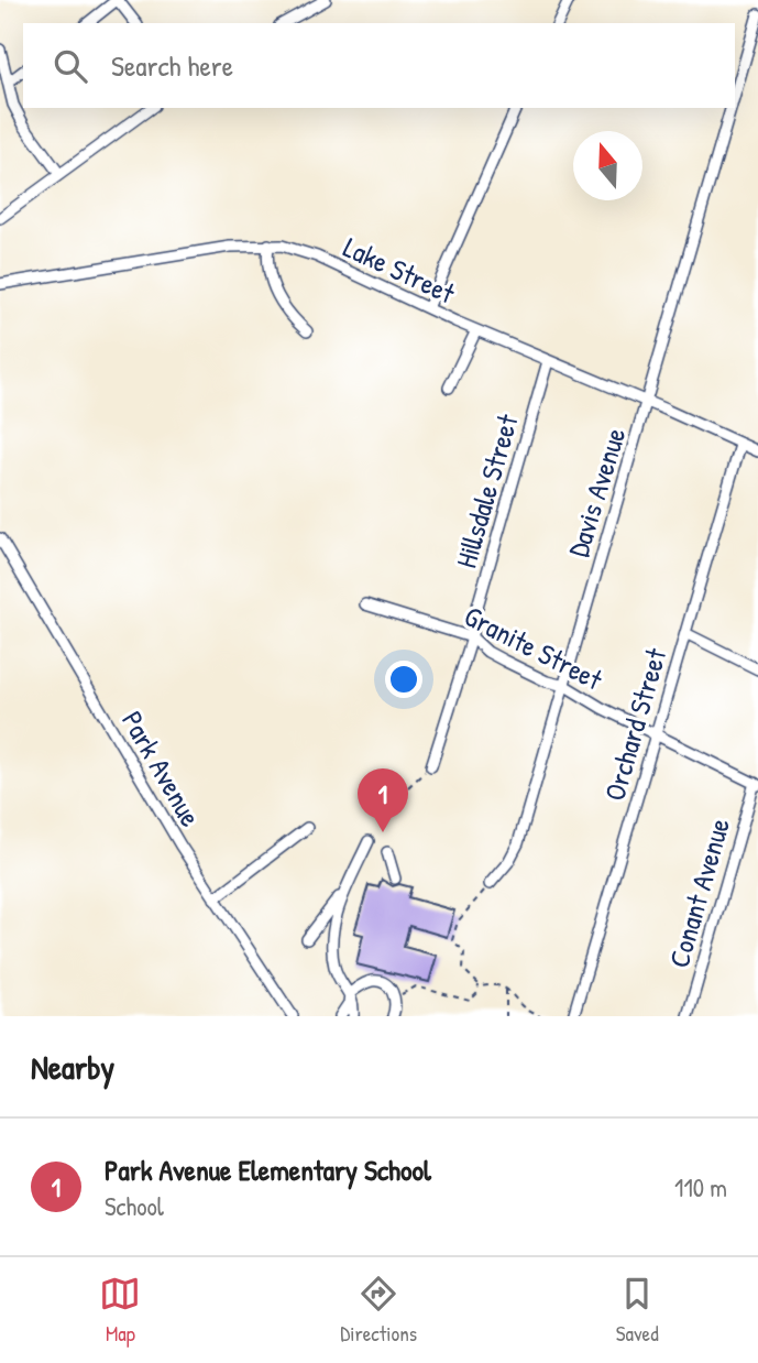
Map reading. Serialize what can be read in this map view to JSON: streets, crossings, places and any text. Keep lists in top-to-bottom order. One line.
{"streets":{"street":["Lake Street","Hillsdale Street","Davis Avenue","Granite Street","Orchard Street","Park Avenue","Conant Avenue"]},"crossings":[["Lake Street","Hillsdale Street"],["Lake Street","Davis Avenue"],["Lake Street","Orchard Street"],["Hillsdale Street","Granite Street"],["Davis Avenue","Granite Street"],["Granite Street","Orchard Street"],["Granite Street","Conant Avenue"]],"north":"top","page":{"search":"Search here","pins":"1","heading":"Nearby","list":[{"mark":"1","name":"Park Avenue Elementary School","note":"School","value":"110 m"}],"nav":["Map","Directions","Saved"]}}
